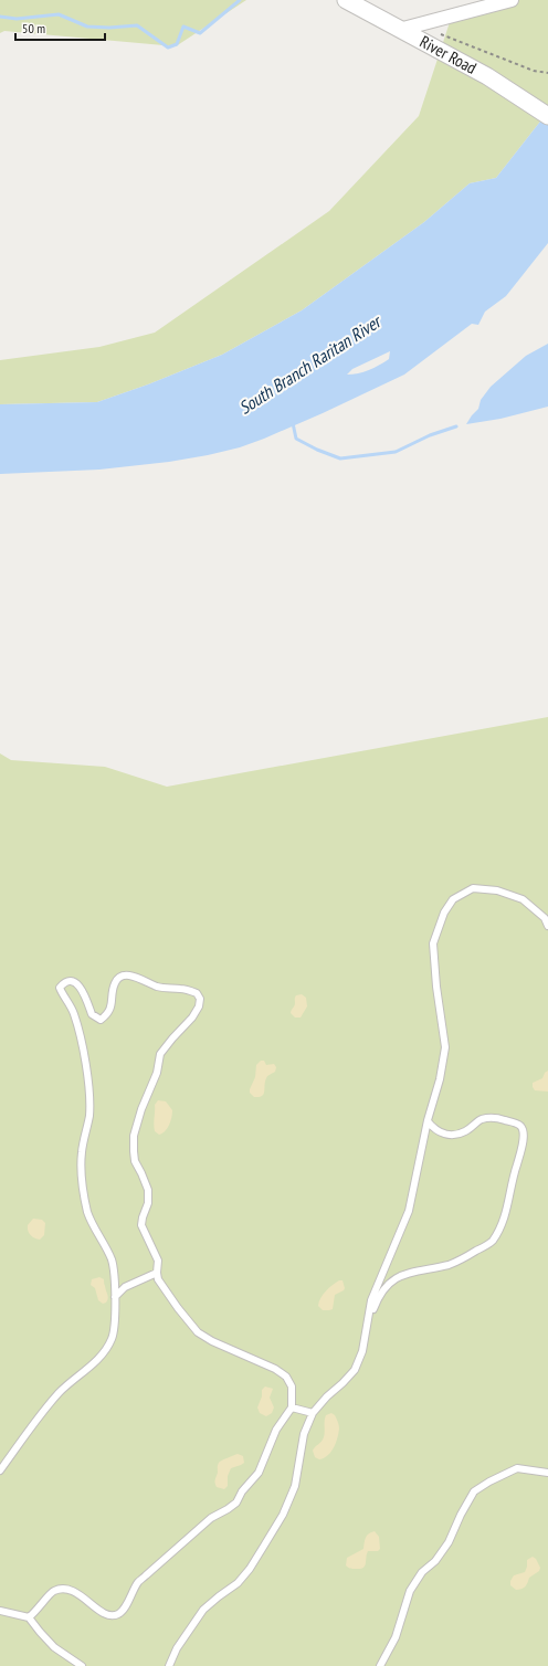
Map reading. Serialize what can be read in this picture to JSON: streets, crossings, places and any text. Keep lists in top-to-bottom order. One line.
{"streets":{"street":["River Road"]},"water":["South Branch Raritan River"],"scale_bar":"50 m"}
